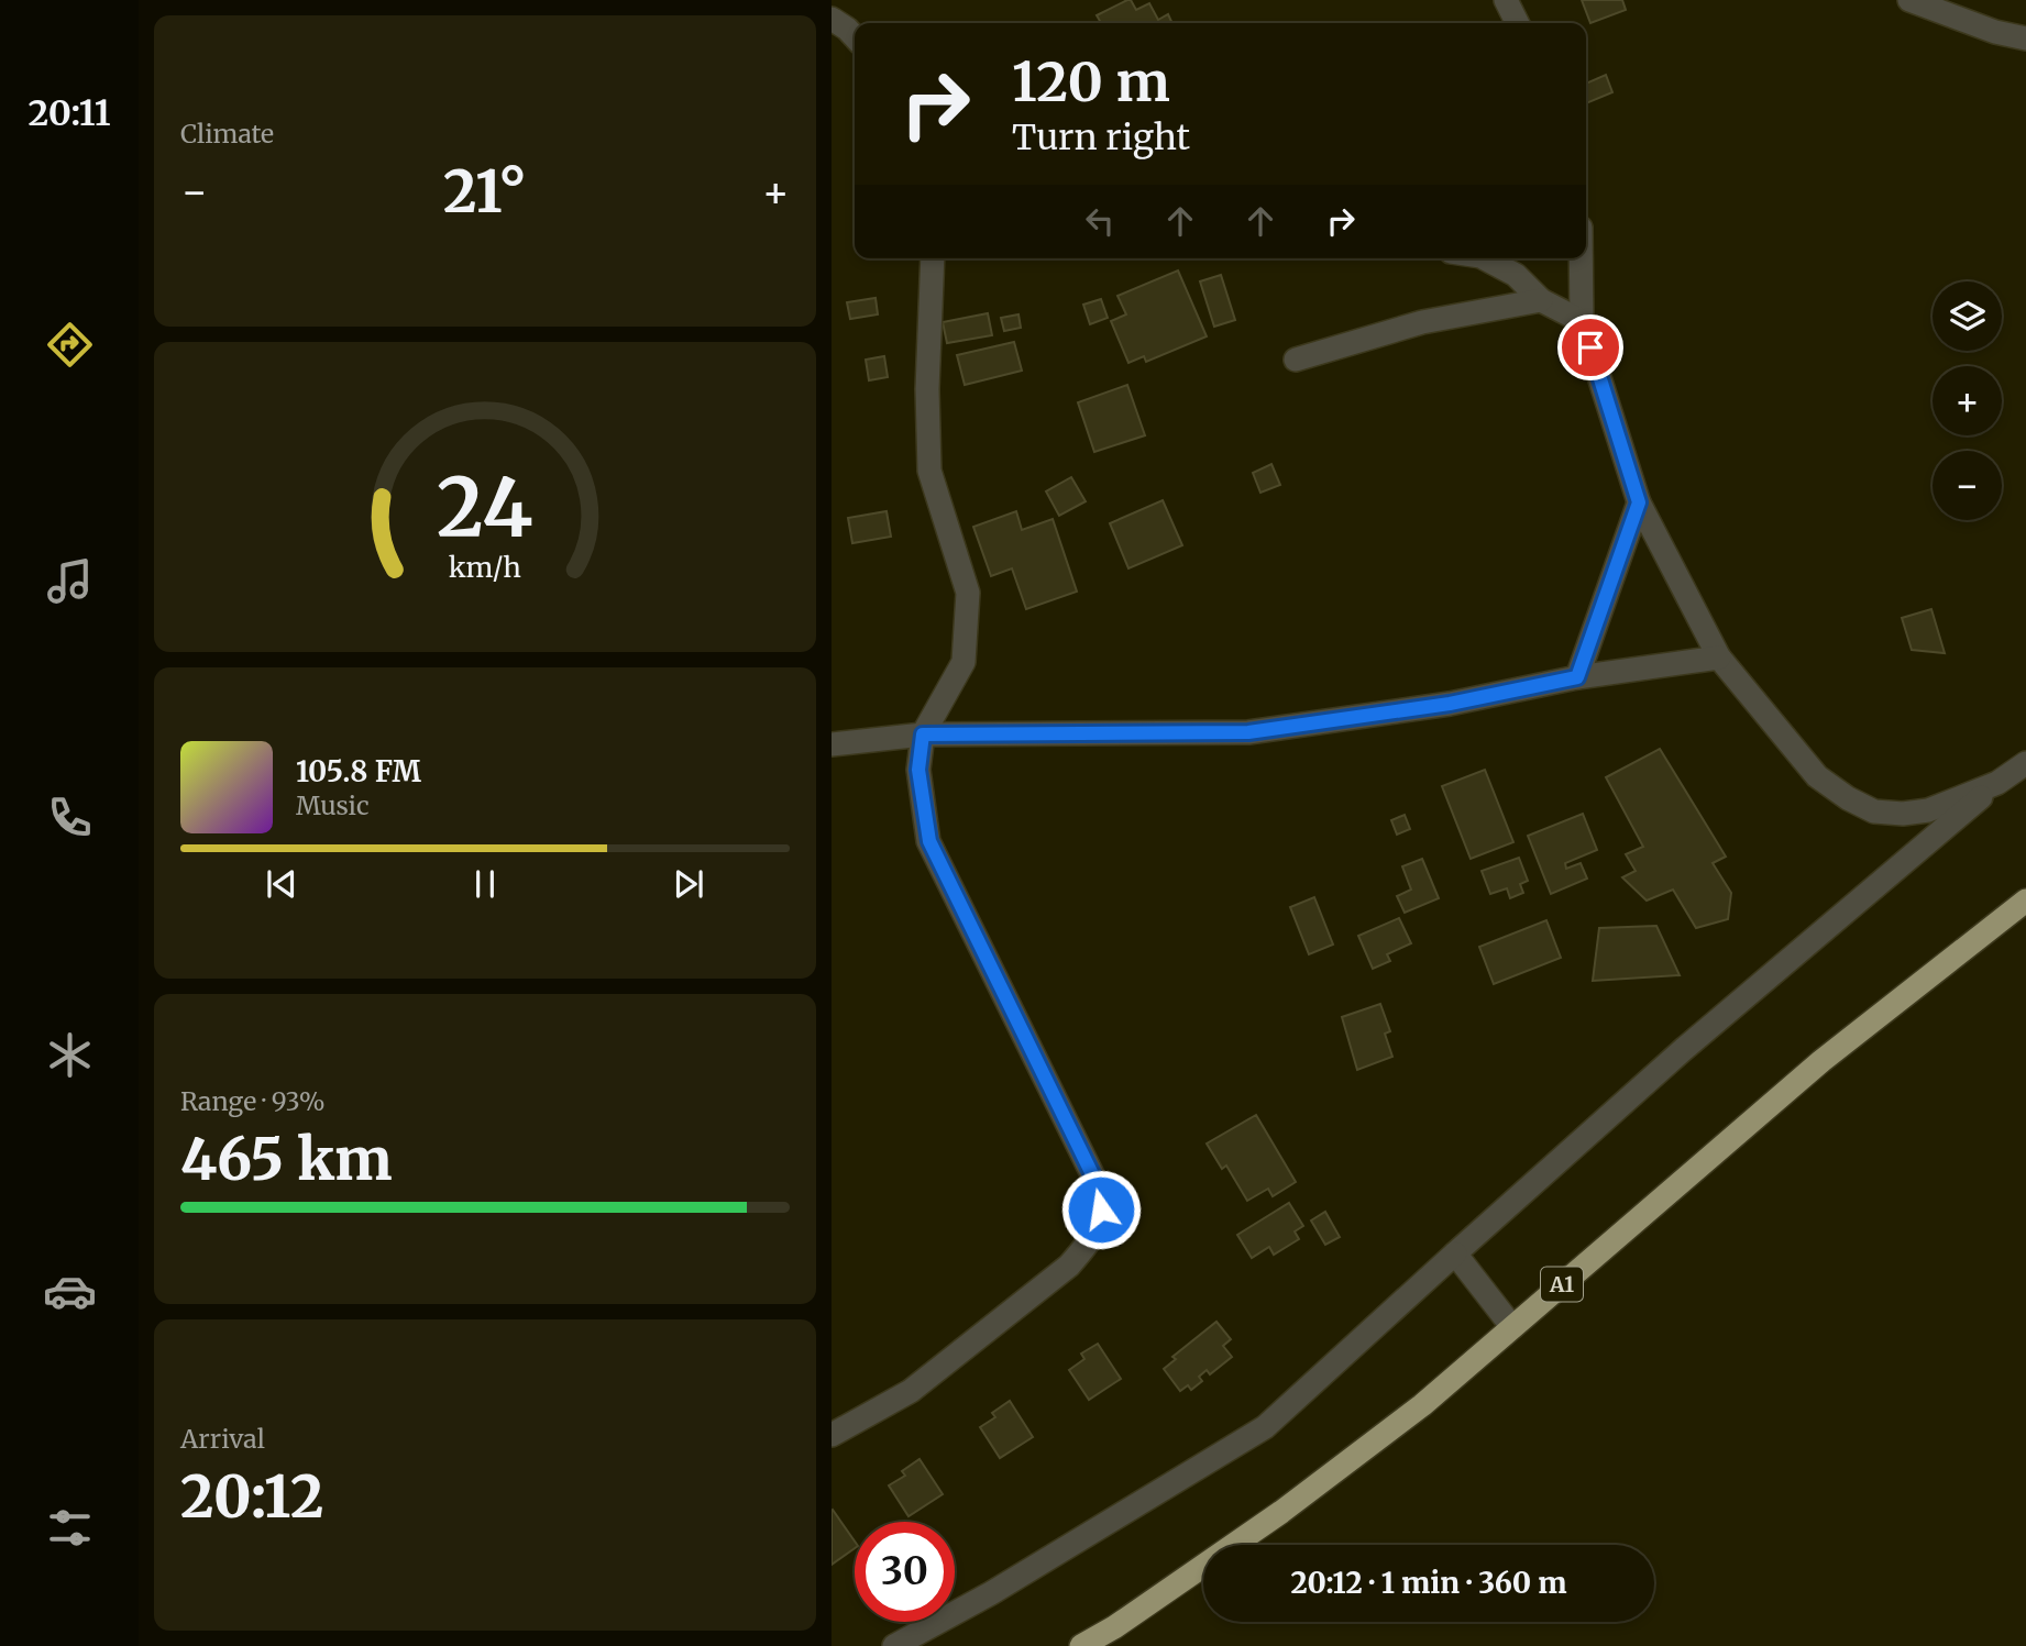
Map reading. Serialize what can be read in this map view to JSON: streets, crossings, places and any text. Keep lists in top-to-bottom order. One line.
{"streets":{"highway":["A1"]},"page":{"tabs":"20:11","tile":["Climate",["Range · 93%","465 km"],["Arrival","20:12"]],"turn":["120 m","Turn right"],"heat":["−","21°","+"],"map_buttons":["+","−"],"song":["105.8 FM","Music"],"limit":"30","trip":"20:12 · 1 min · 360 m","gauge":["24","km/h"]}}
